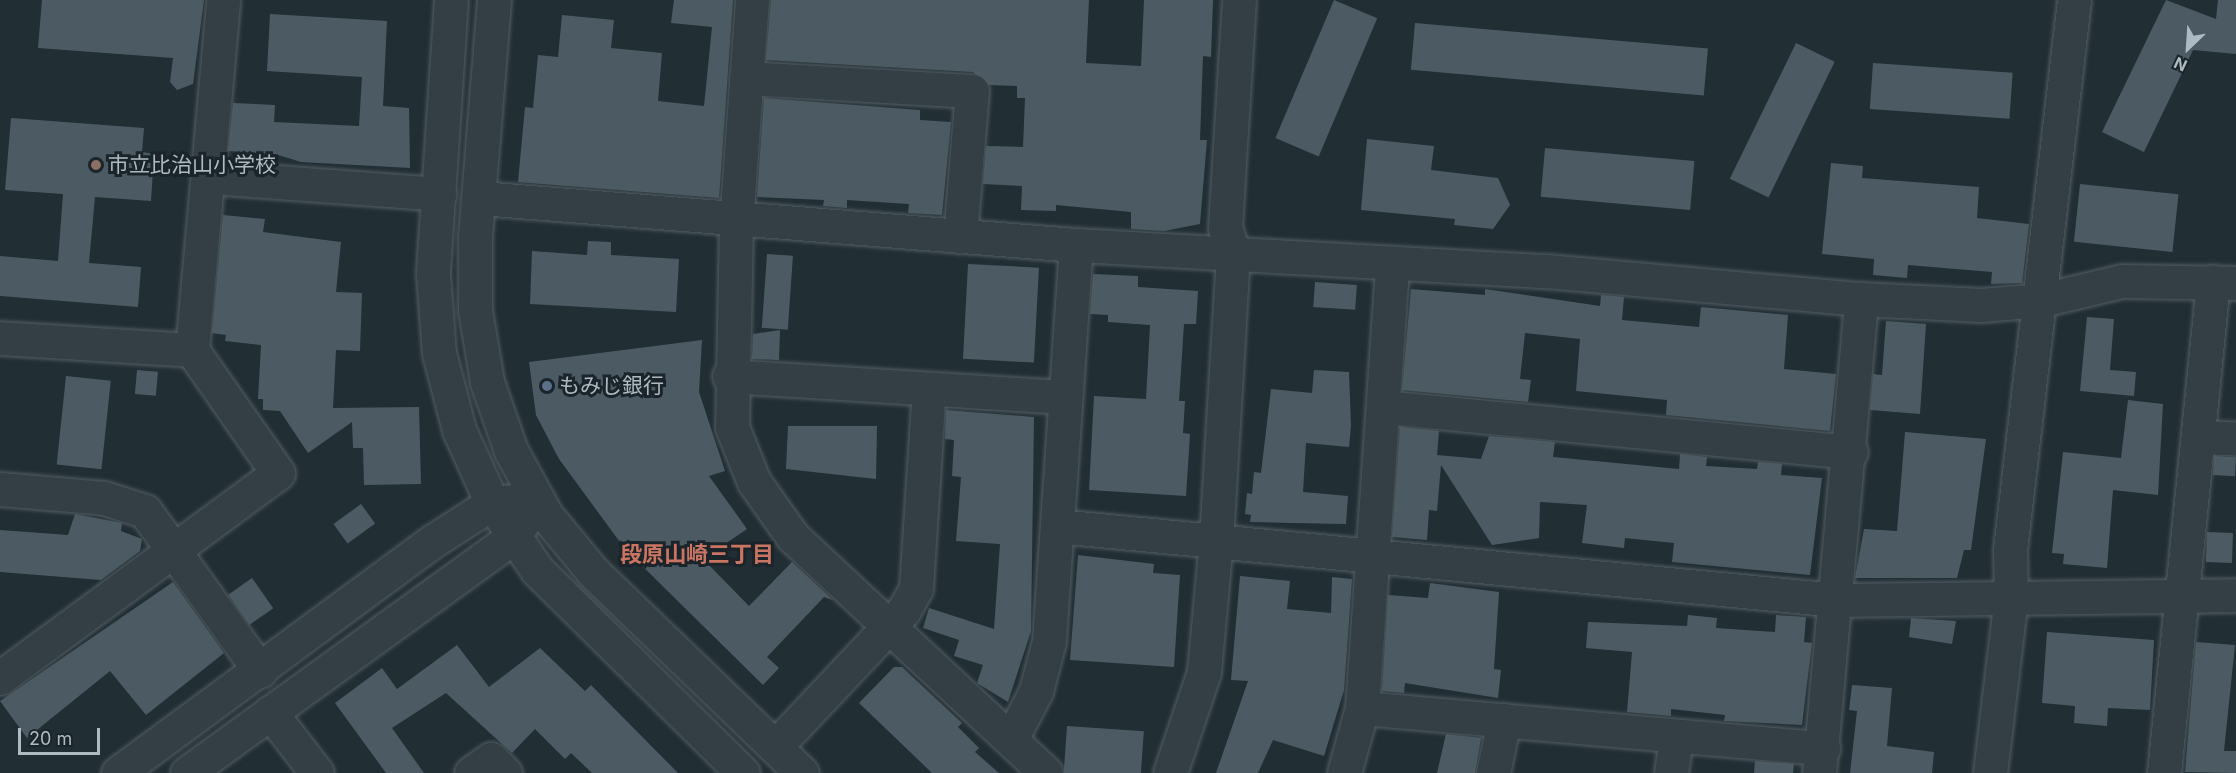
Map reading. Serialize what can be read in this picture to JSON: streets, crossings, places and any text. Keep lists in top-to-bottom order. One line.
{"districts":["段原山崎三丁目"],"places":["市立比治山小学校","もみじ銀行"],"scale_bar":"20 m","north":"bottom left"}
